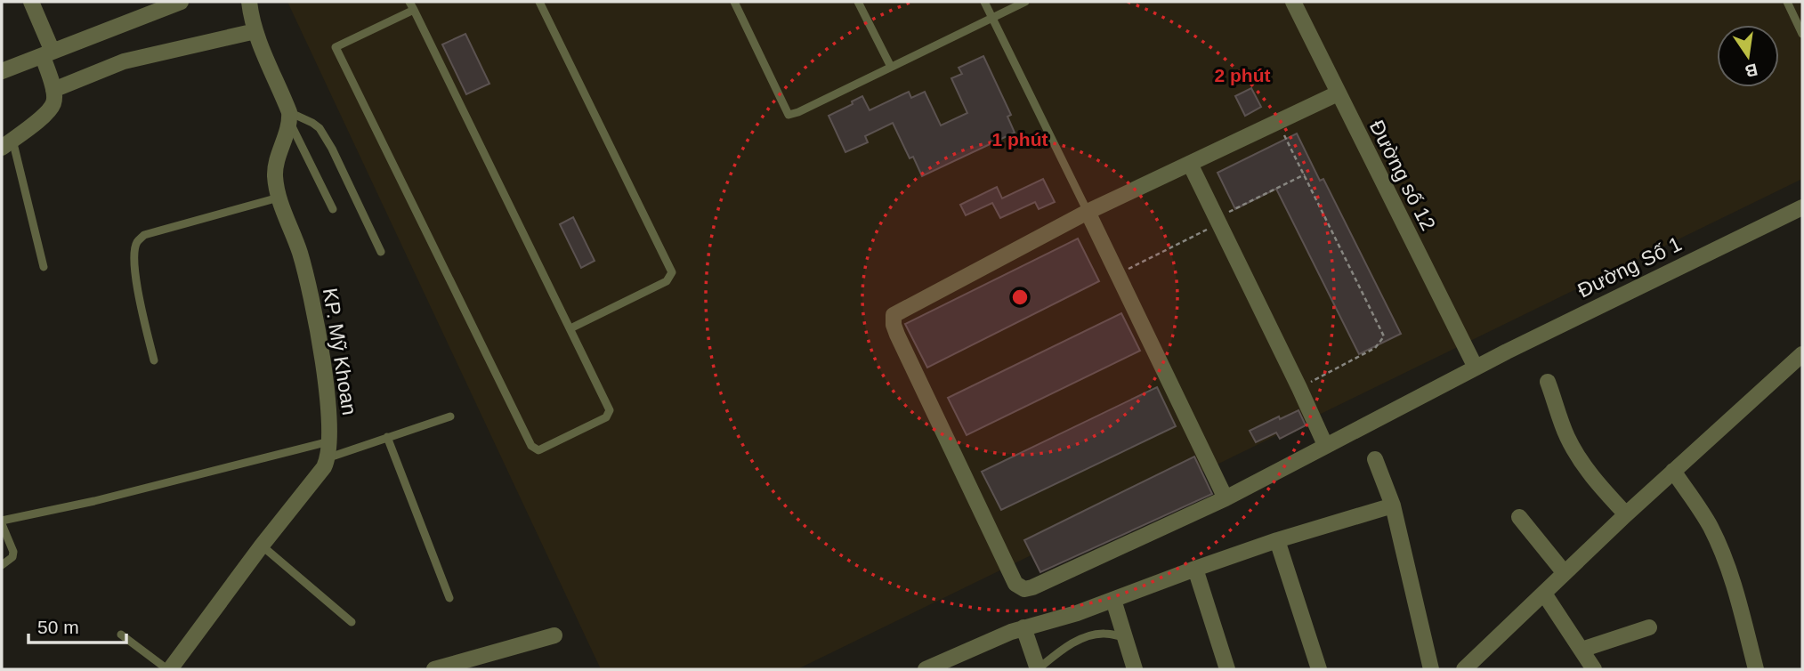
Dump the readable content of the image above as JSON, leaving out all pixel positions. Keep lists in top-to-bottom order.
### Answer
{
  "streets": {
    "street": ["Đường số 12", "Đường Số 1", "KP. Mỹ Khoan"]
  },
  "crossings": [
    ["Đường số 12", "Đường Số 1"]
  ],
  "scale_bar": "50 m",
  "north": "bottom",
  "rings": ["2 phút", "1 phút"]
}
